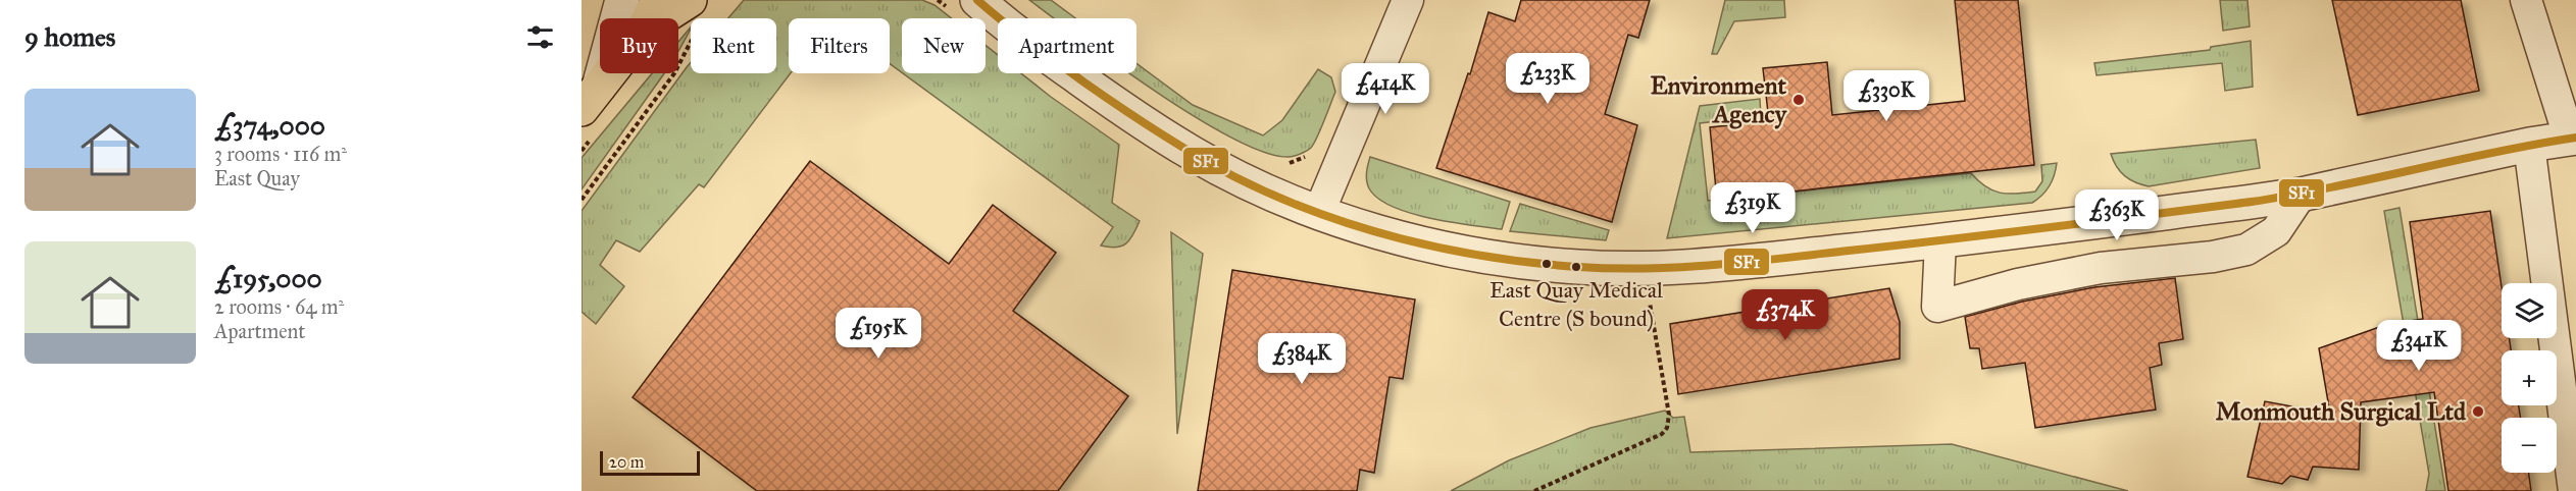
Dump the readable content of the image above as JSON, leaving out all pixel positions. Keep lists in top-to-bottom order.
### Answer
{
  "places": ["Environment Agency", "East Quay Medical Centre (S bound)", "Monmouth Surgical Ltd"],
  "lines": ["transit line SF1"],
  "scale_bar": "20 m",
  "page": {
    "heading": "9 homes",
    "chip": [
      "Buy",
      "Rent",
      "Filters",
      "New",
      "Apartment"
    ],
    "price": [
      "£233K",
      "£414K",
      "£330K",
      "£319K",
      "£363K",
      "£374K",
      "£195K",
      "£341K",
      "£384K"
    ],
    "list": [
      {
        "name": "£374,000",
        "note": "3 rooms · 116 m² · East Quay"
      },
      {
        "name": "£195,000",
        "note": "2 rooms · 64 m² · Apartment"
      }
    ],
    "map_buttons": ["+", "−"],
    "scale": "20 m"
  }
}
